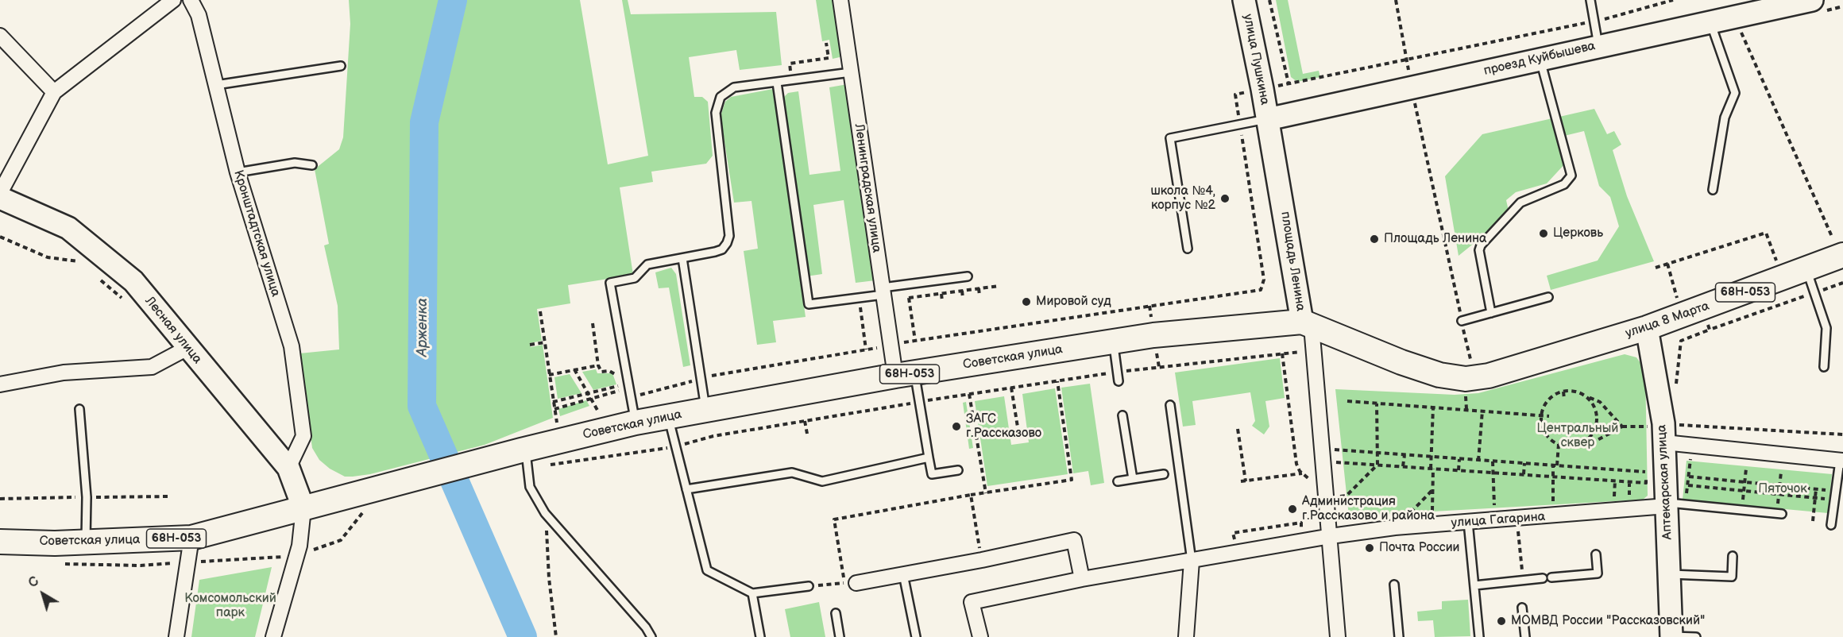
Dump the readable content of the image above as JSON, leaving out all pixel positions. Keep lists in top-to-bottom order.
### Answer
{
  "streets": {
    "main road": [
      "площадь Ленина",
      "68Н-053",
      "улица 8 Марта",
      "Советская улица"
    ],
    "street": [
      "проезд Куйбышева",
      "улица Пушкина",
      "Ленинградская улица",
      "Кронштадтская улица",
      "Лесная улица",
      "Аптекарская улица",
      "улица Гагарина"
    ]
  },
  "crossings": [
    ["проезд Куйбышева", "улица Пушкина"],
    ["проезд Куйбышева", "площадь Ленина"],
    ["улица Пушкина", "площадь Ленина"],
    ["Ленинградская улица", "Советская улица"],
    ["Кронштадтская улица", "Лесная улица"],
    ["площадь Ленина", "улица 8 Марта"],
    ["площадь Ленина", "Советская улица"],
    ["улица 8 Марта", "Аптекарская улица"],
    ["Лесная улица", "Советская улица"],
    ["Аптекарская улица", "улица Гагарина"]
  ],
  "water": ["Арженка"],
  "parks": ["Центральный сквер", "Пяточок", "Комсомольский парк"],
  "places": [
    "школа №4, корпус №2",
    "Церковь",
    "Площадь Ленина",
    "Мировой суд",
    "ЗАГС г.Рассказово",
    "Администрация г.Рассказово и района",
    "Почта России",
    "МОМВД России \"Рассказовский\""
  ],
  "north": "top left"
}
